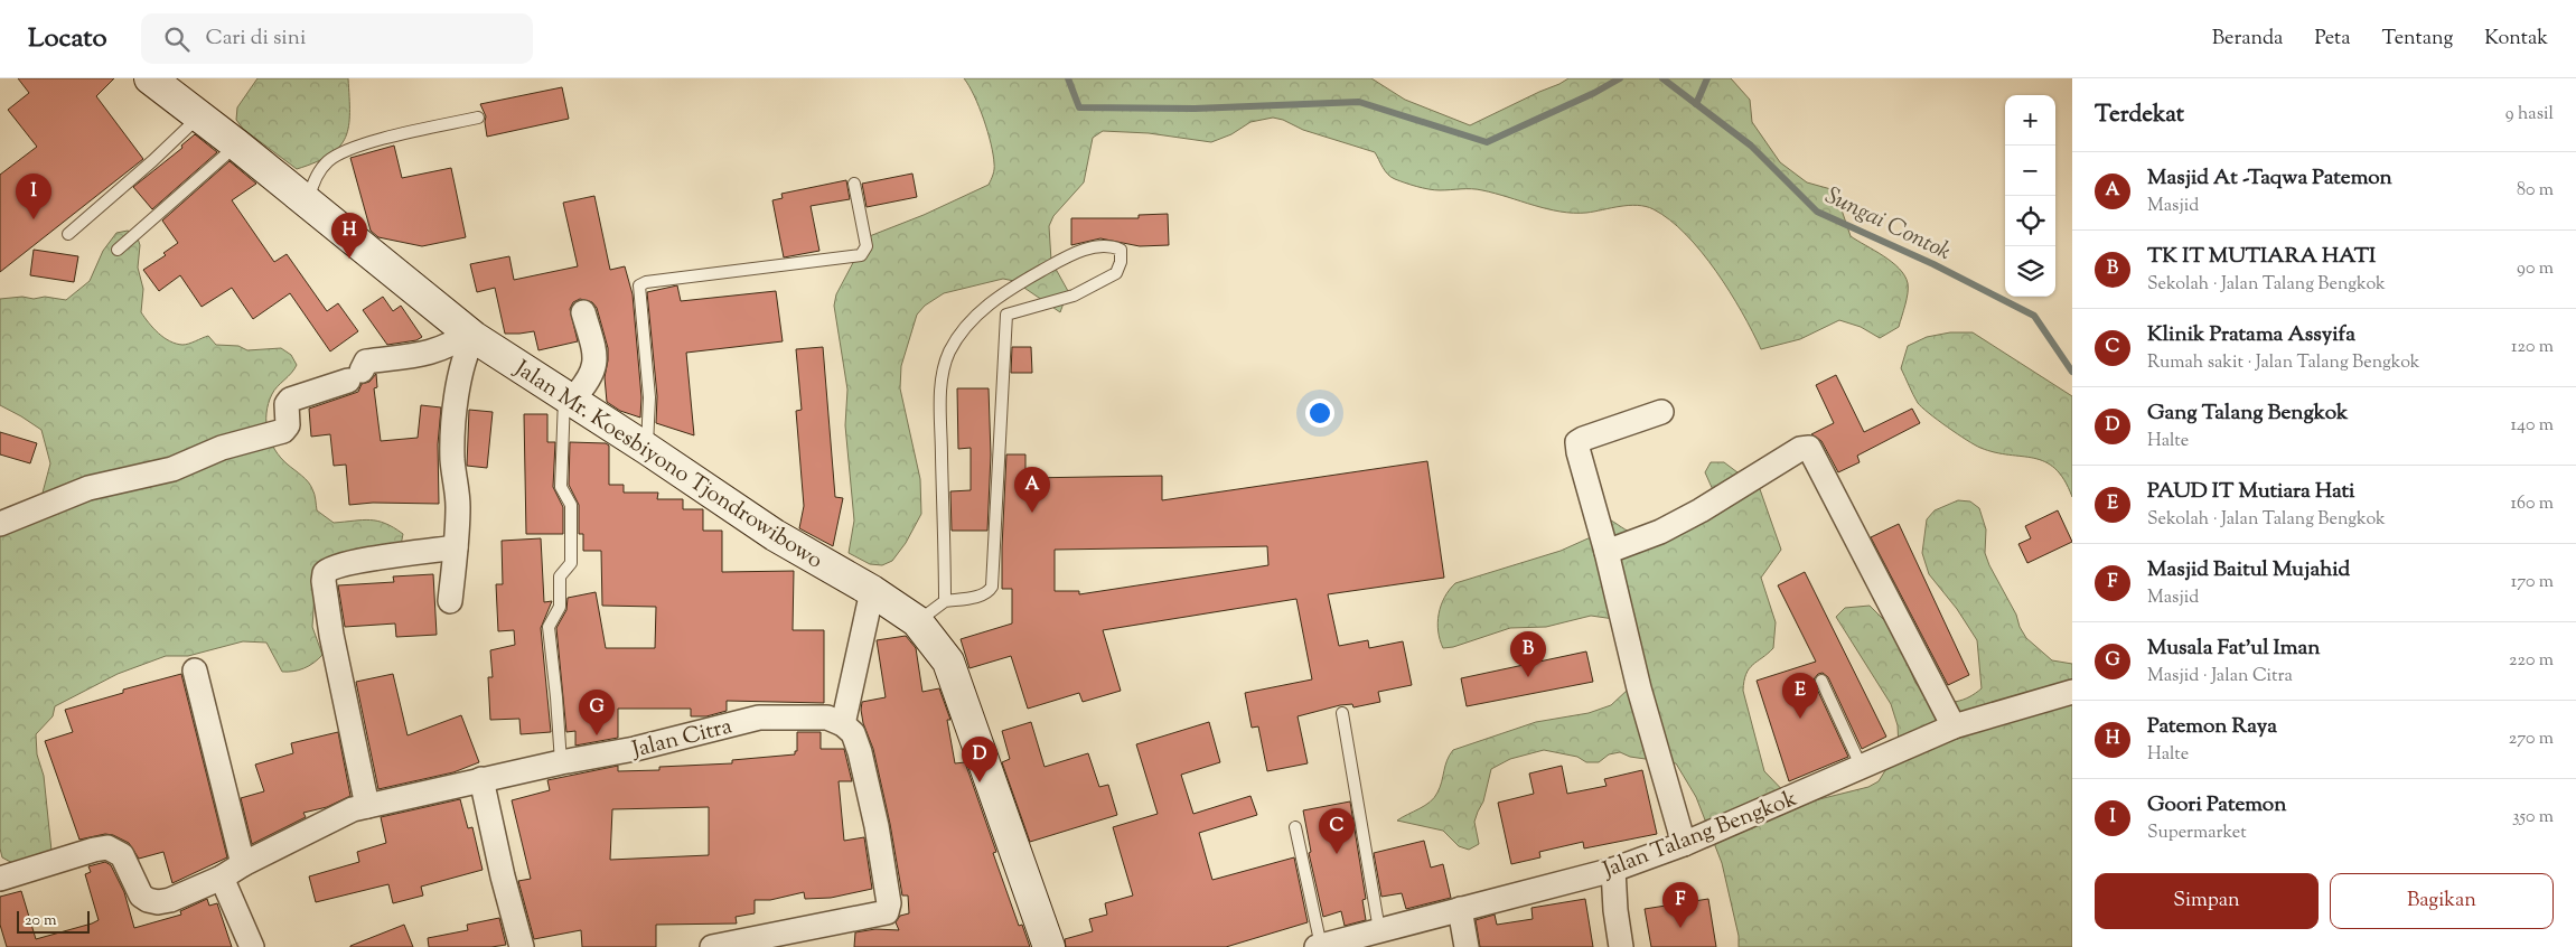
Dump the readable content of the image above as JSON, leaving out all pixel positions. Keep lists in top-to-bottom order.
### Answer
{
  "streets": {
    "main road": ["Jalan Mr. Koesbiyono Tjondrowibowo"],
    "street": ["Jalan Citra", "Jalan Talang Bengkok"]
  },
  "water": ["Sungai Contok"],
  "scale_bar": "20 m",
  "page": {
    "header": "Locato",
    "search": "Cari di sini",
    "nav": [
      "Beranda",
      "Peta",
      "Tentang",
      "Kontak"
    ],
    "heading": ["Terdekat", "9 hasil"],
    "map_buttons": ["+", "−"],
    "list": [
      {
        "mark": "A",
        "name": "Masjid At -Taqwa Patemon",
        "note": "Masjid",
        "value": "80 m"
      },
      {
        "mark": "B",
        "name": "TK IT MUTIARA HATI",
        "note": "Sekolah · Jalan Talang Bengkok",
        "value": "90 m"
      },
      {
        "mark": "C",
        "name": "Klinik Pratama Assyifa",
        "note": "Rumah sakit · Jalan Talang Bengkok",
        "value": "120 m"
      },
      {
        "mark": "D",
        "name": "Gang Talang Bengkok",
        "note": "Halte",
        "value": "140 m"
      },
      {
        "mark": "E",
        "name": "PAUD IT Mutiara Hati",
        "note": "Sekolah · Jalan Talang Bengkok",
        "value": "160 m"
      },
      {
        "mark": "F",
        "name": "Masjid Baitul Mujahid",
        "note": "Masjid",
        "value": "170 m"
      },
      {
        "mark": "G",
        "name": "Musala Fat'ul Iman",
        "note": "Masjid · Jalan Citra",
        "value": "220 m"
      },
      {
        "mark": "H",
        "name": "Patemon Raya",
        "note": "Halte",
        "value": "270 m"
      },
      {
        "mark": "I",
        "name": "Goori Patemon",
        "note": "Supermarket",
        "value": "350 m"
      }
    ],
    "pins": [
      "I",
      "H",
      "A",
      "B",
      "E",
      "G",
      "D",
      "C",
      "F"
    ],
    "buttons": ["Simpan", "Bagikan"],
    "scale": "20 m"
  }
}
